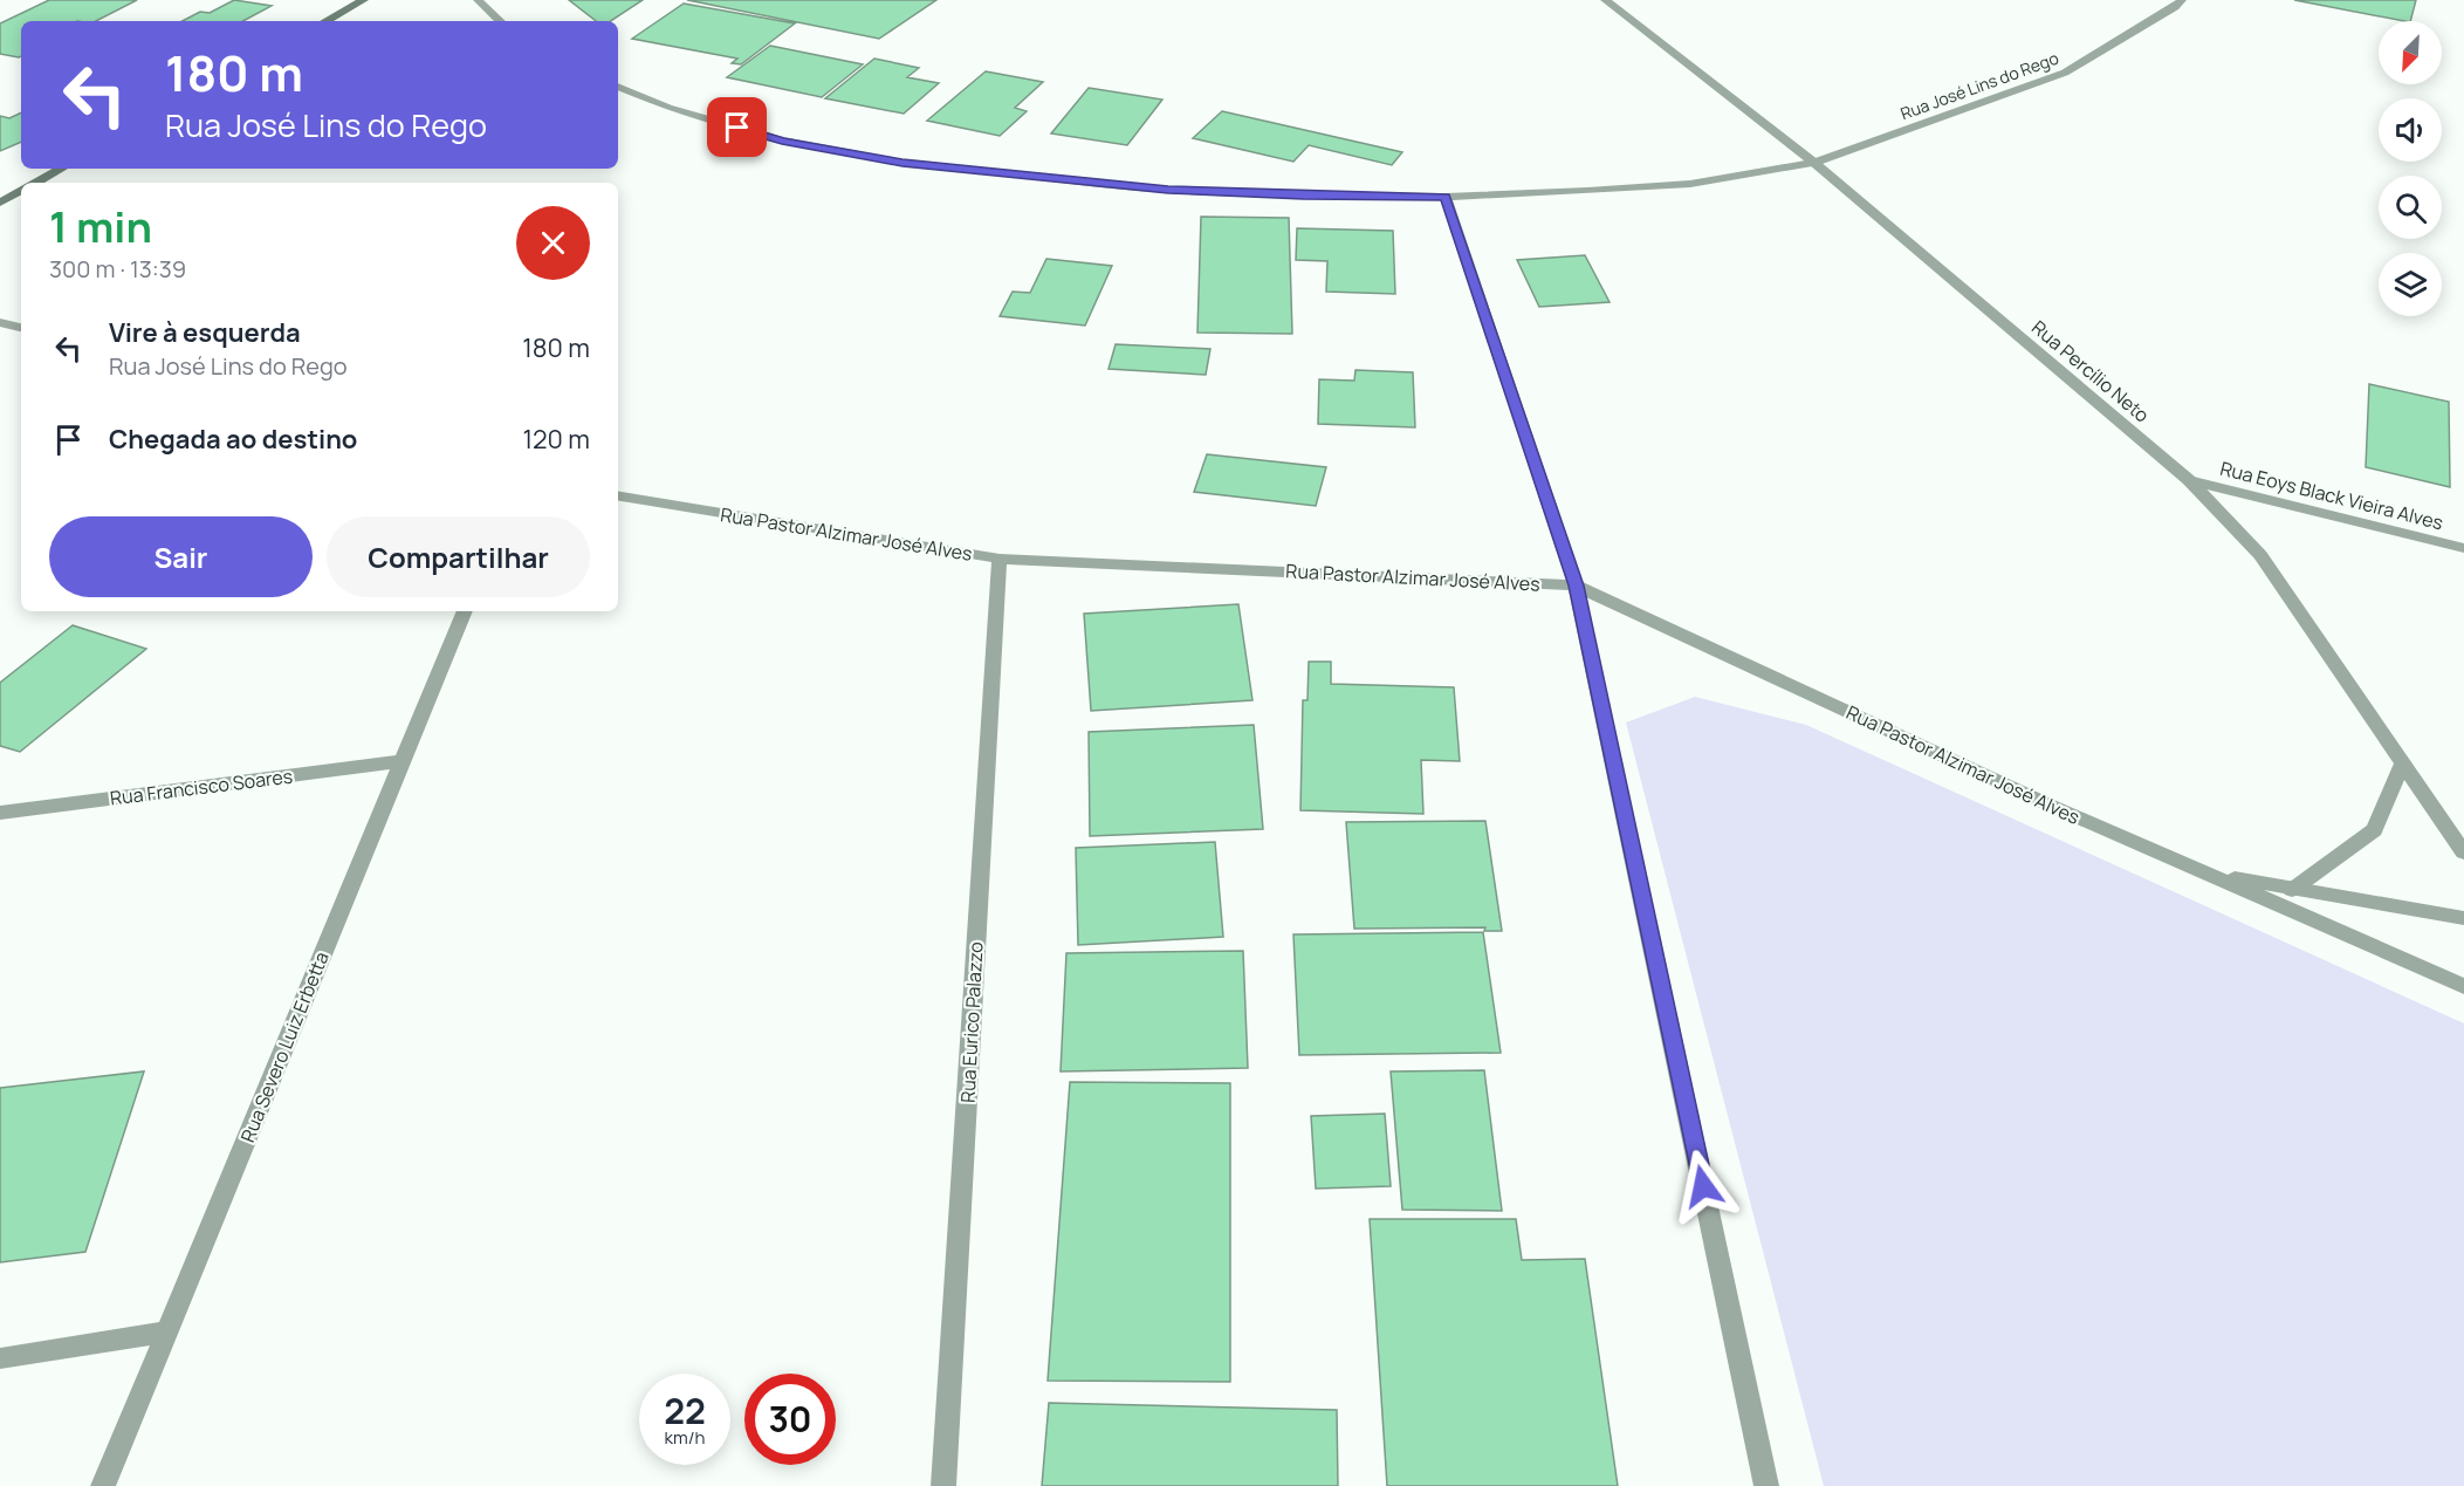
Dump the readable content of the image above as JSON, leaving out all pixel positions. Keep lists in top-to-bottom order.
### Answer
{
  "streets": {
    "street": [
      "Rua José Lins do Rego",
      "Rua Percílio Neto",
      "Rua Eoys Black Vieira Alves",
      "Rua Pastor Alzimar José Alves",
      "Rua Francisco Soares",
      "Rua Eurico Palazzo",
      "Rua Severo Luiz Erbetta"
    ]
  },
  "crossings": [
    ["Rua José Lins do Rego", "Rua Percílio Neto"],
    ["Rua Percílio Neto", "Rua Eoys Black Vieira Alves"],
    ["Rua Pastor Alzimar José Alves", "Rua Eurico Palazzo"],
    ["Rua Francisco Soares", "Rua Severo Luiz Erbetta"]
  ],
  "north": "bottom left",
  "page": {
    "turn": ["180 m", "Rua José Lins do Rego"],
    "heading": ["1 min", "300 m · 13:39"],
    "list": [
      {
        "name": "Vire à esquerda",
        "note": "Rua José Lins do Rego",
        "value": "180 m"
      },
      {
        "name": "Chegada ao destino",
        "value": "120 m"
      }
    ],
    "buttons": ["Sair", "Compartilhar"],
    "speed": "22 km/h",
    "limit": "30"
  }
}
